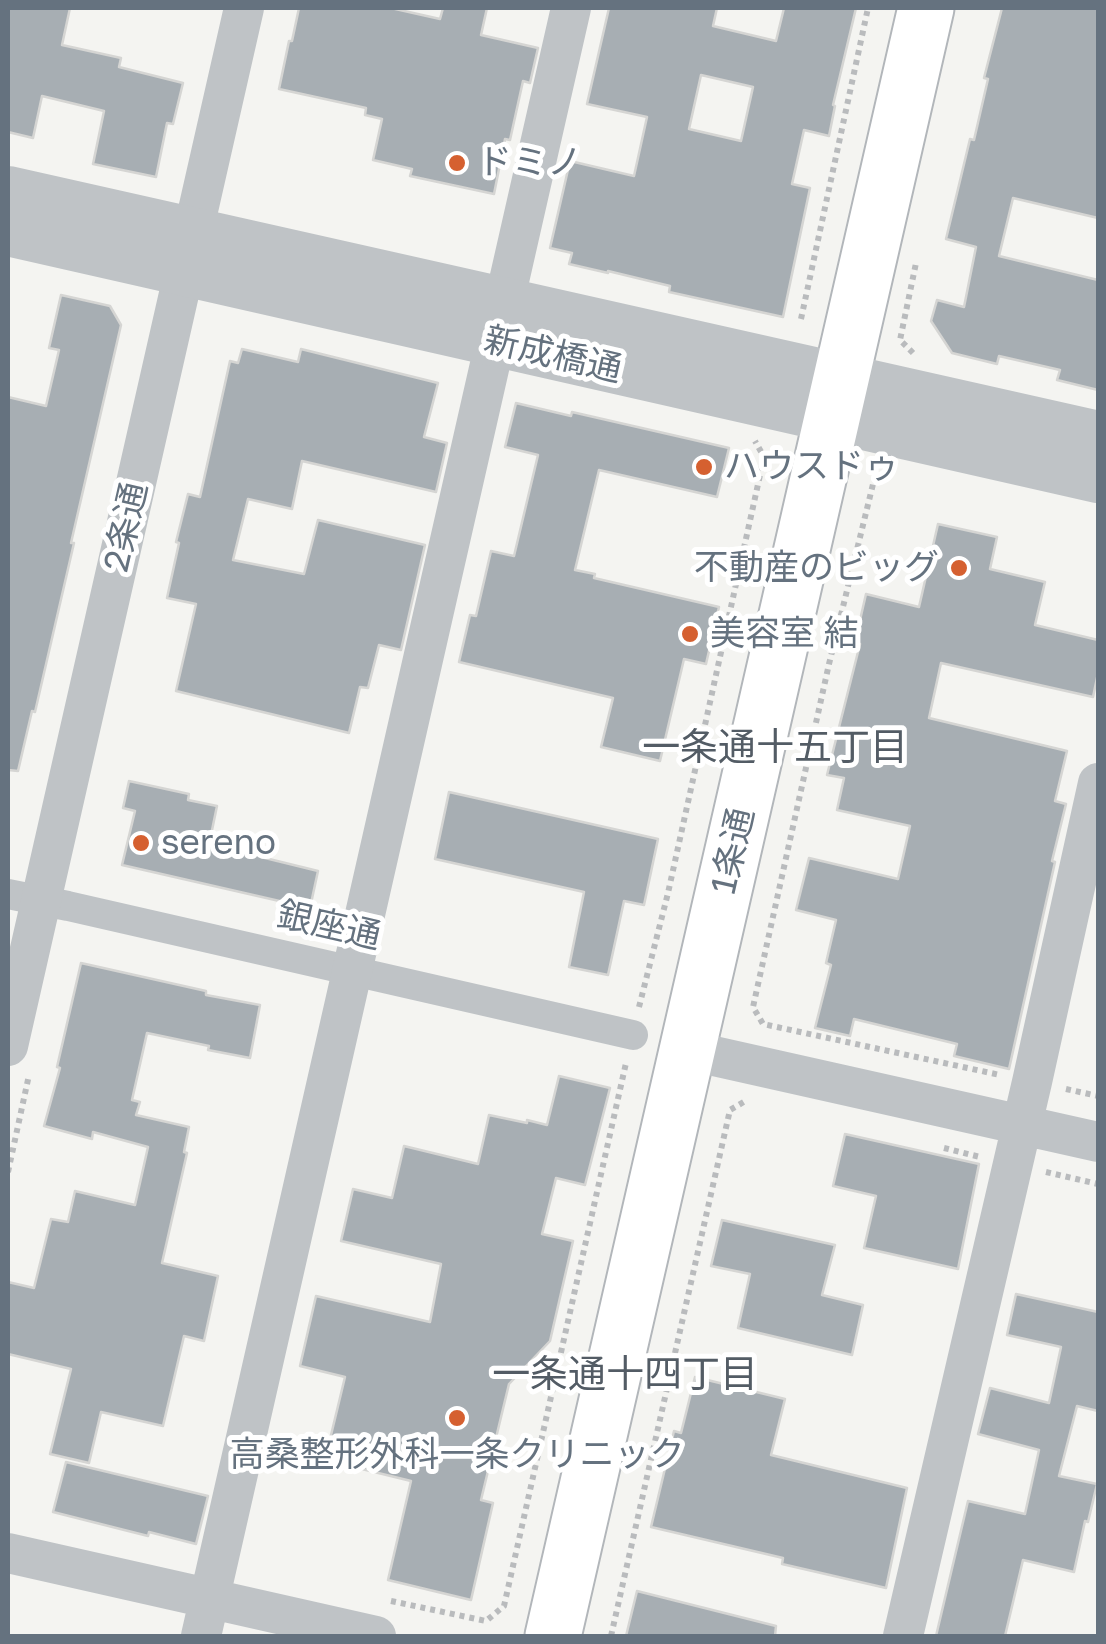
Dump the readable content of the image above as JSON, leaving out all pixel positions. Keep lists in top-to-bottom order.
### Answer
{
  "streets": {
    "main road": ["1条通"],
    "street": ["新成橋通", "2条通", "銀座通"]
  },
  "crossings": [
    ["新成橋通", "2条通"],
    ["新成橋通", "1条通"],
    ["2条通", "銀座通"]
  ],
  "districts": ["一条通十五丁目", "一条通十四丁目"],
  "places": [
    "ドミノ",
    "ハウスドゥ",
    "不動産のビッグ",
    "美容室 結",
    "sereno",
    "高桑整形外科一条クリニック"
  ]
}
